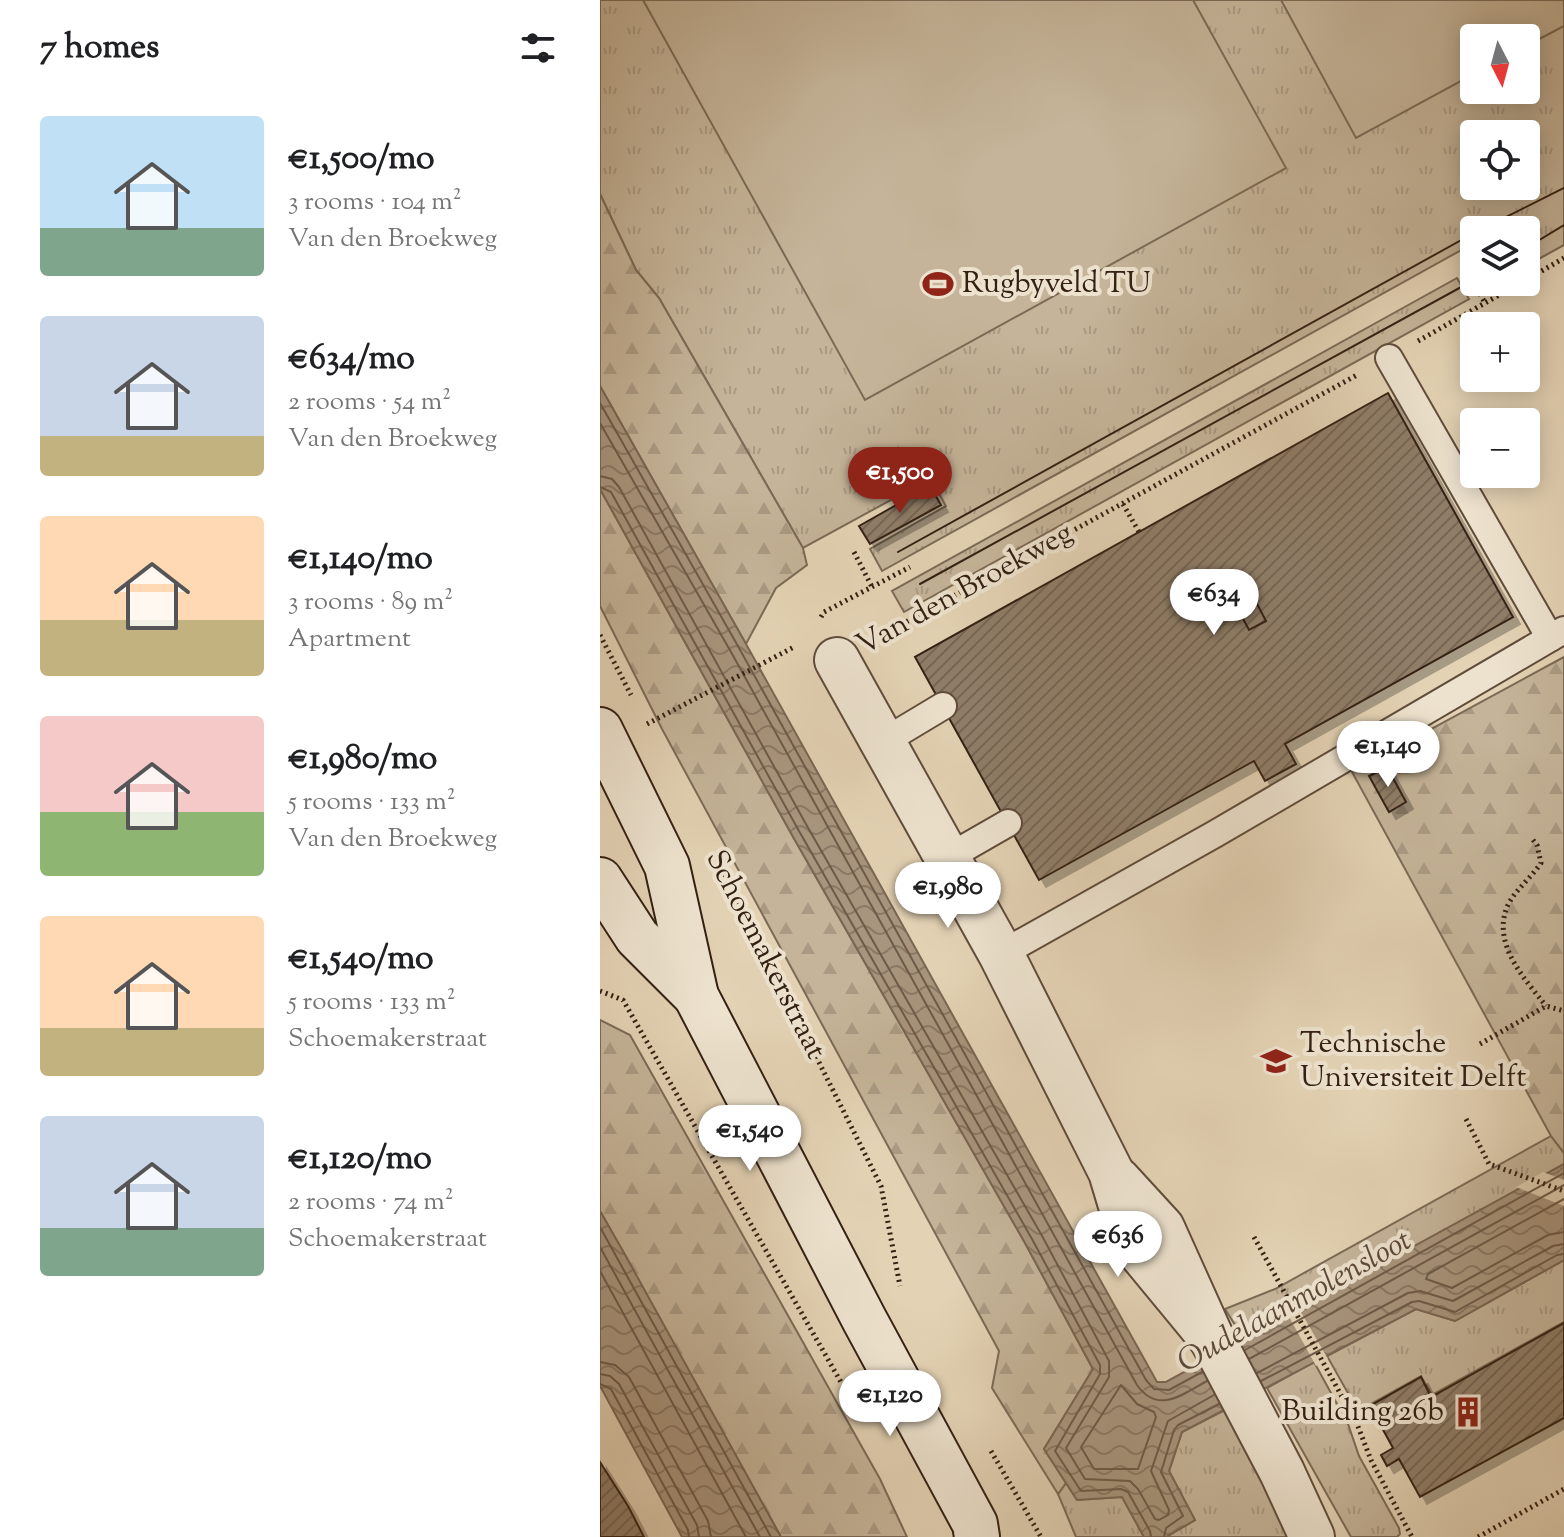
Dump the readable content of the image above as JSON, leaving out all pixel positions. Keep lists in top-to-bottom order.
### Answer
{
  "streets": {
    "street": ["Van den Broekweg", "Schoemakerstraat"]
  },
  "water": ["Oudelaanmolensloot"],
  "places": {
    "sports": ["Rugbyveld TU"],
    "school or university": ["Technische Universiteit Delft"],
    "building": ["Building 26b"]
  },
  "north": "bottom",
  "page": {
    "heading": "7 homes",
    "map_buttons": ["+", "−"],
    "list": [
      {
        "name": "€1,500/mo",
        "note": "3 rooms · 104 m² · Van den Broekweg"
      },
      {
        "name": "€634/mo",
        "note": "2 rooms · 54 m² · Van den Broekweg"
      },
      {
        "name": "€1,140/mo",
        "note": "3 rooms · 89 m² · Apartment"
      },
      {
        "name": "€1,980/mo",
        "note": "5 rooms · 133 m² · Van den Broekweg"
      },
      {
        "name": "€1,540/mo",
        "note": "5 rooms · 133 m² · Schoemakerstraat"
      },
      {
        "name": "€1,120/mo",
        "note": "2 rooms · 74 m² · Schoemakerstraat"
      }
    ],
    "price": [
      "€1,500",
      "€634",
      "€1,140",
      "€1,980",
      "€1,540",
      "€636",
      "€1,120"
    ]
  }
}
